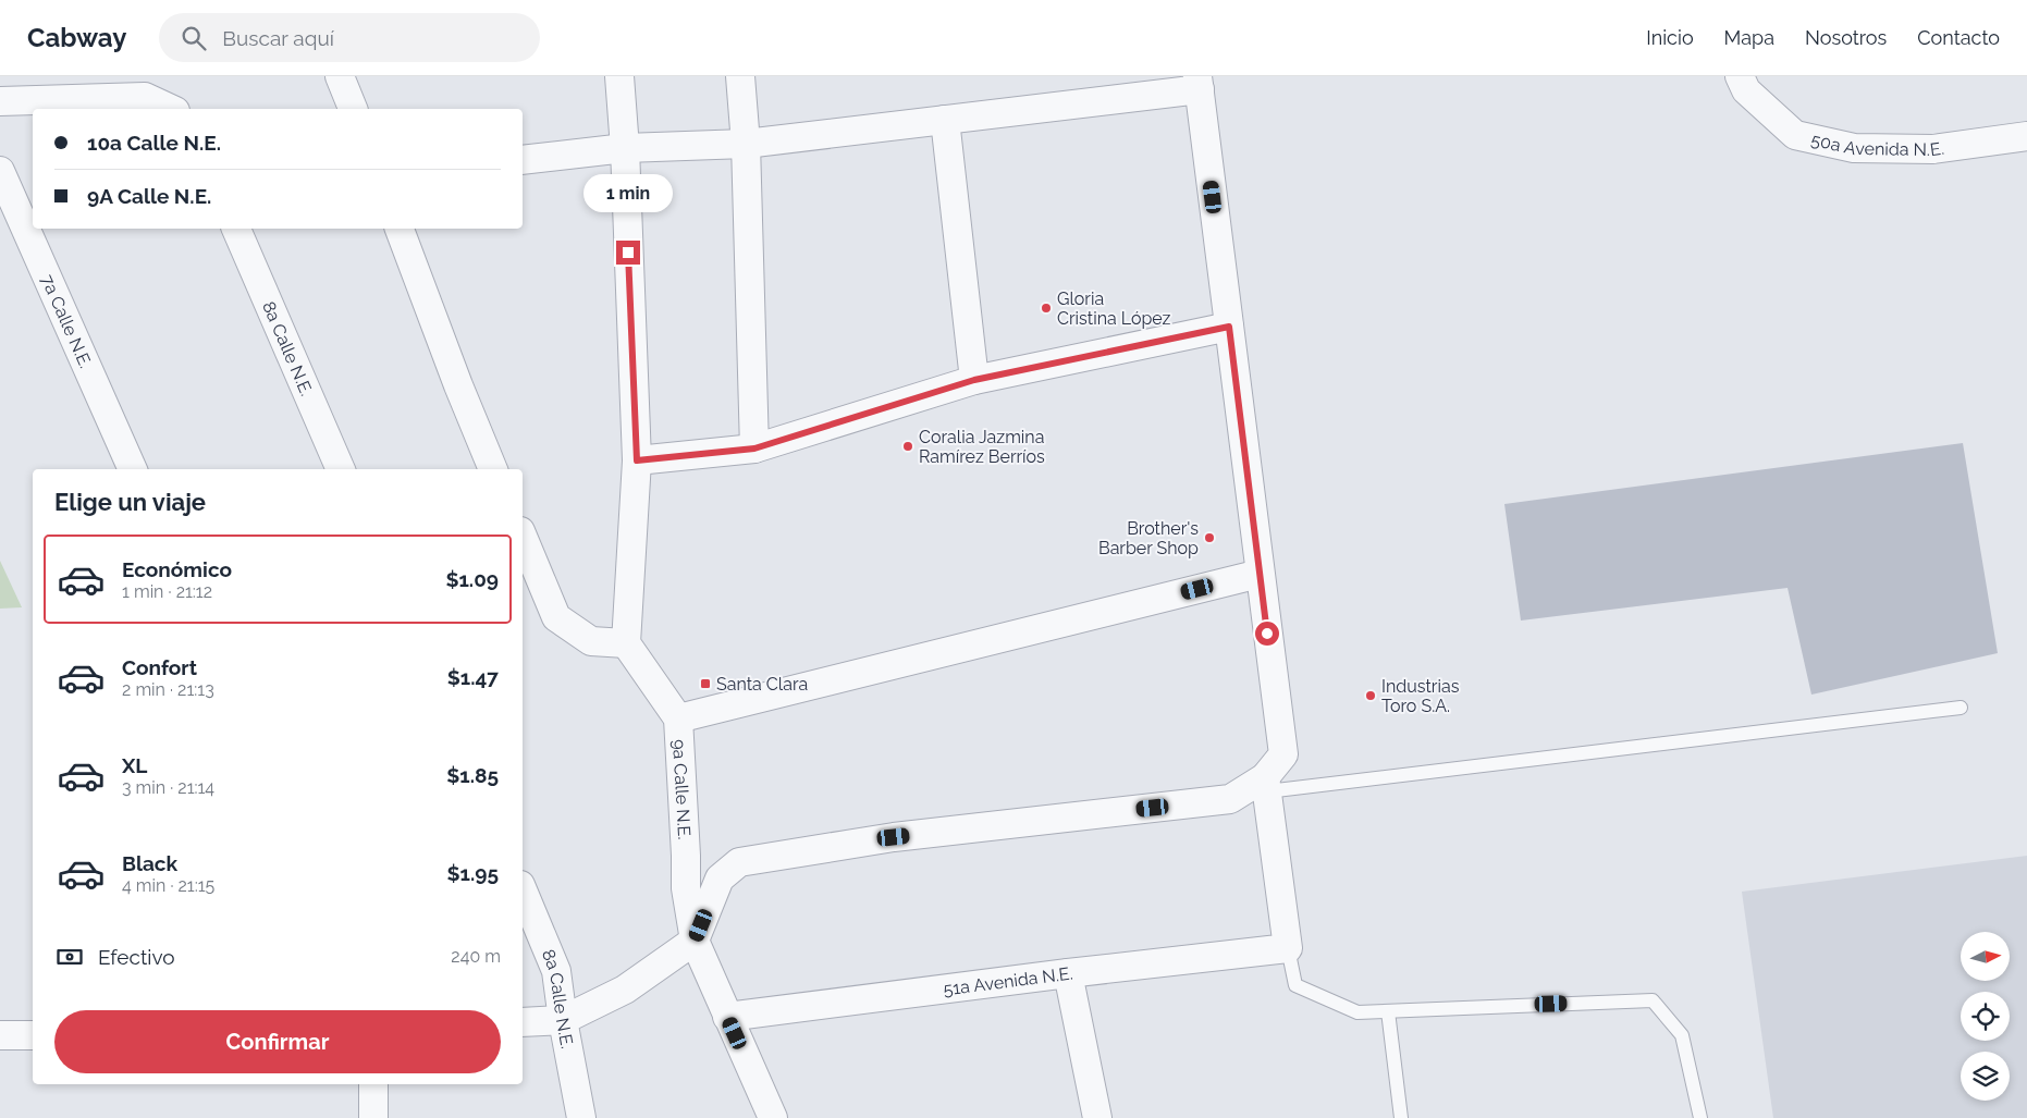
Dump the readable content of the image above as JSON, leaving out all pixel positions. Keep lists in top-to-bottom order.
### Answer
{
  "streets": {
    "street": [
      "50a Avenida N.E.",
      "7a Calle N.E.",
      "8a Calle N.E.",
      "9a Calle N.E.",
      "51a Avenida N.E."
    ]
  },
  "crossings": [
    ["9a Calle N.E.", "51a Avenida N.E."]
  ],
  "places": {
    "other": [
      "Gloria Cristina López",
      "Coralia Jazmina Ramírez Berríos",
      "Brother's Barber Shop",
      "Industrias Toro S.A."
    ],
    "transit": ["Santa Clara"]
  },
  "north": "right",
  "page": {
    "header": "Cabway",
    "search": "Buscar aquí",
    "nav": [
      "Inicio",
      "Mapa",
      "Nosotros",
      "Contacto"
    ],
    "banner": ["10a Calle N.E.", "9A Calle N.E."],
    "bubble": "1 min",
    "heading": "Elige un viaje",
    "list": [
      {
        "name": "Económico",
        "note": "1 min · 21:12",
        "value": "$1.09"
      },
      {
        "name": "Confort",
        "note": "2 min · 21:13",
        "value": "$1.47"
      },
      {
        "name": "XL",
        "note": "3 min · 21:14",
        "value": "$1.85"
      },
      {
        "name": "Black",
        "note": "4 min · 21:15",
        "value": "$1.95"
      }
    ],
    "pay": ["Efectivo", "240 m"],
    "buttons": "Confirmar"
  }
}
